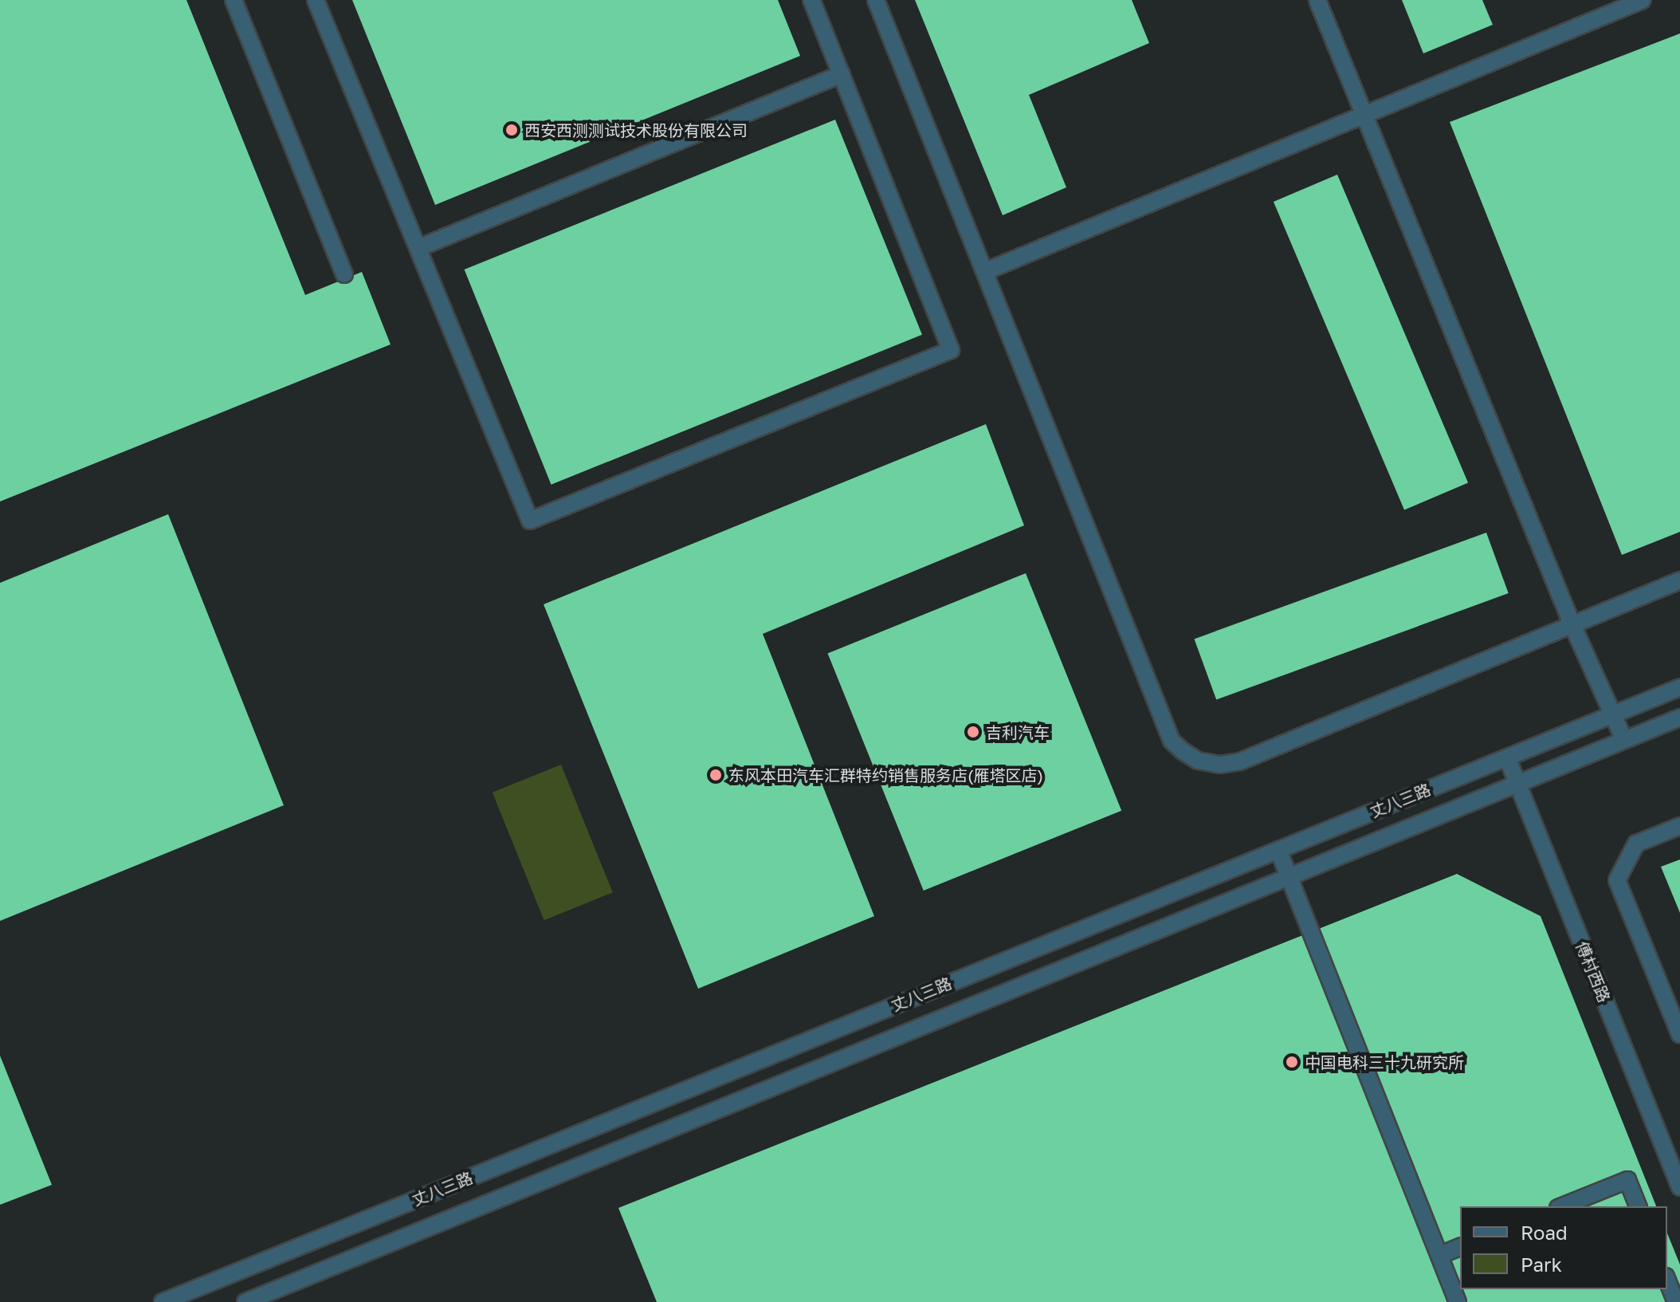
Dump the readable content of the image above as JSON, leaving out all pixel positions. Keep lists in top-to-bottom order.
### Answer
{
  "streets": {
    "street": ["丈八三路", "傅村西路"]
  },
  "crossings": [
    ["丈八三路", "傅村西路"]
  ],
  "places": [
    "西安西测测试技术股份有限公司",
    "吉利汽车",
    "东风本田汽车汇群特约销售服务店(雁塔区店)",
    "中国电科三十九研究所"
  ],
  "legend": ["Road", "Park"]
}
